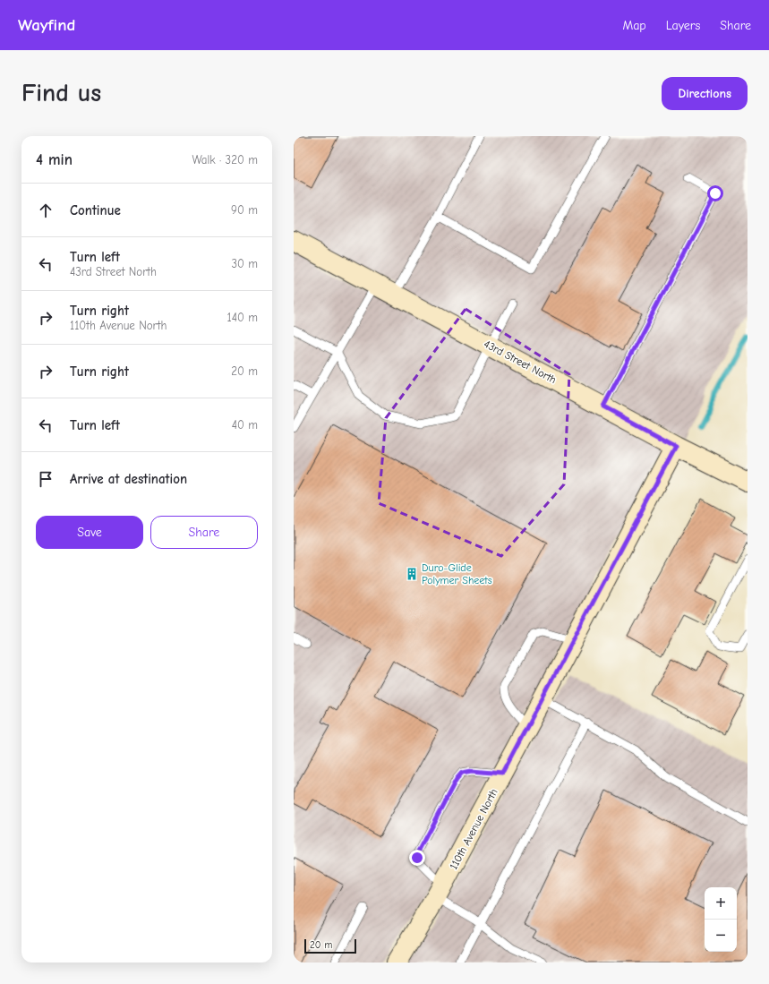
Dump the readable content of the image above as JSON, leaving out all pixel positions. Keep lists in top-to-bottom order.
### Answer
{
  "streets": {
    "street": ["43rd Street North", "110th Avenue North"]
  },
  "crossings": [
    ["43rd Street North", "110th Avenue North"]
  ],
  "places": {
    "building": ["Duro-Glide Polymer Sheets"]
  },
  "scale_bar": "20 m",
  "page": {
    "header": "Wayfind",
    "nav": ["Map", "Layers", "Share"],
    "buttons": [
      "Directions",
      ["Save", "Share"]
    ],
    "title": "Find us",
    "heading": ["4 min", "Walk · 320 m"],
    "list": [
      ["Continue", "90 m"],
      ["Turn left", "43rd Street North", "30 m"],
      ["Turn right", "110th Avenue North", "140 m"],
      ["Turn right", "20 m"],
      ["Turn left", "40 m"],
      "Arrive at destination"
    ],
    "map_buttons": ["+", "−"],
    "scale": "20 m"
  }
}
